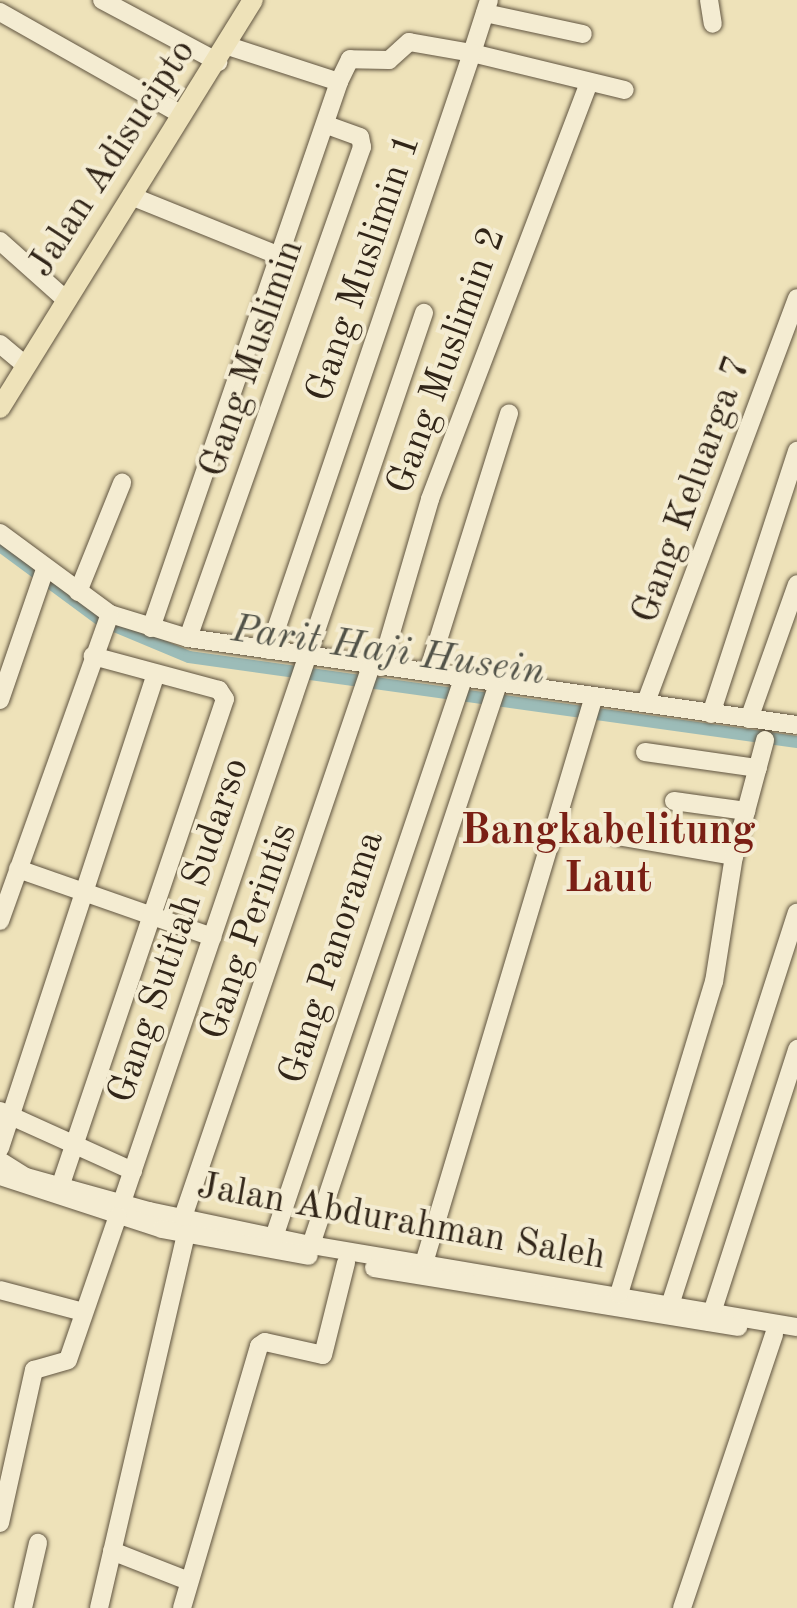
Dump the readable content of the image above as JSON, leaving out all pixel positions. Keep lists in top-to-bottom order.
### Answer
{
  "streets": {
    "main road": ["Jalan Adisucipto"],
    "street": [
      "Gang Muslimin 1",
      "Gang Muslimin",
      "Gang Muslimin 2",
      "Gang Keluarga 7",
      "Gang Sutitah Sudarso",
      "Gang Perintis",
      "Gang Panorama",
      "Jalan Abdurahman Saleh"
    ]
  },
  "crossings": [
    ["Gang Muslimin 2", "Gang Perintis"],
    ["Gang Sutitah Sudarso", "Jalan Abdurahman Saleh"],
    ["Gang Perintis", "Jalan Abdurahman Saleh"],
    ["Gang Panorama", "Jalan Abdurahman Saleh"]
  ],
  "districts": ["Bangkabelitung Laut"],
  "water": ["Parit Haji Husein"]
}
